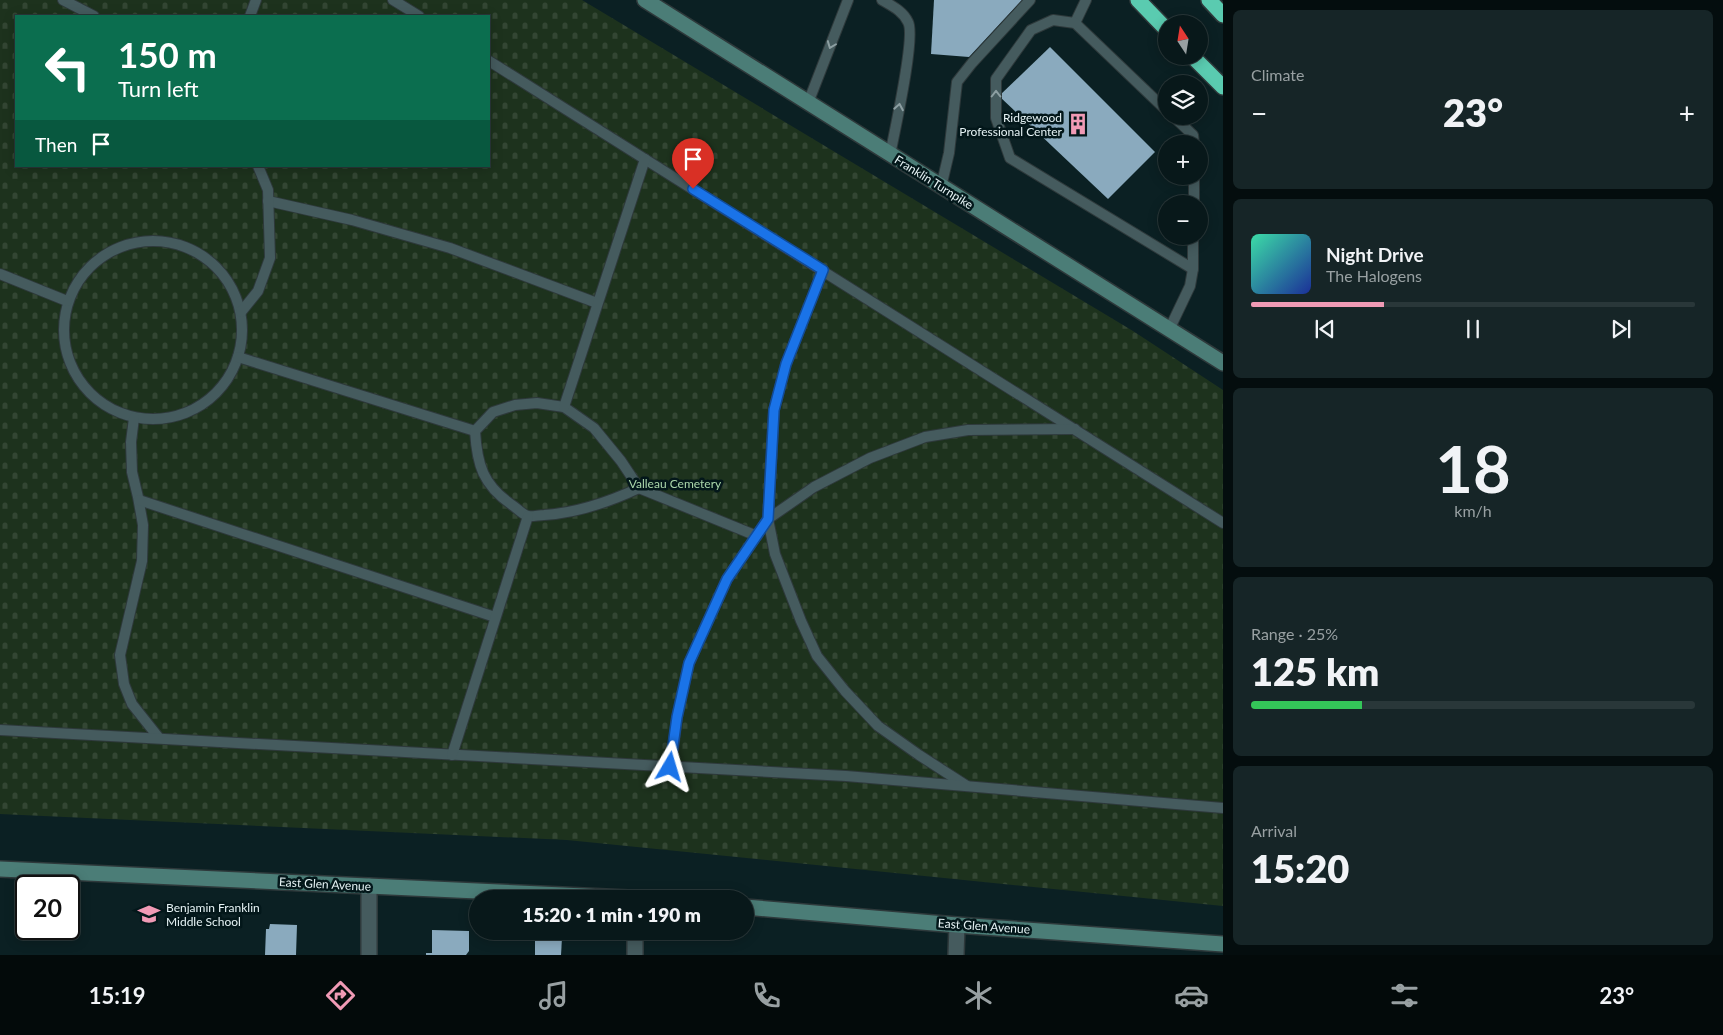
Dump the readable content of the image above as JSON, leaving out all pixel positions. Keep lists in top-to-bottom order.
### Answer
{
  "streets": {
    "street": ["Franklin Turnpike", "East Glen Avenue"]
  },
  "parks": ["Valleau Cemetery"],
  "places": {
    "building": ["Ridgewood Professional Center"],
    "school or university": ["Benjamin Franklin Middle School"]
  },
  "north": "top",
  "page": {
    "tile": [
      "Climate",
      ["18", "km/h"],
      ["Range · 25%", "125 km"],
      ["Arrival", "15:20"]
    ],
    "map_buttons": ["+", "−"],
    "turn": ["150 m", "Turn left"],
    "heat": ["−", "23°", "+"],
    "then": "Then",
    "song": ["Night Drive", "The Halogens"],
    "limit": "20",
    "trip": "15:20 · 1 min · 190 m",
    "tabs": ["15:19", "23°"]
  }
}
